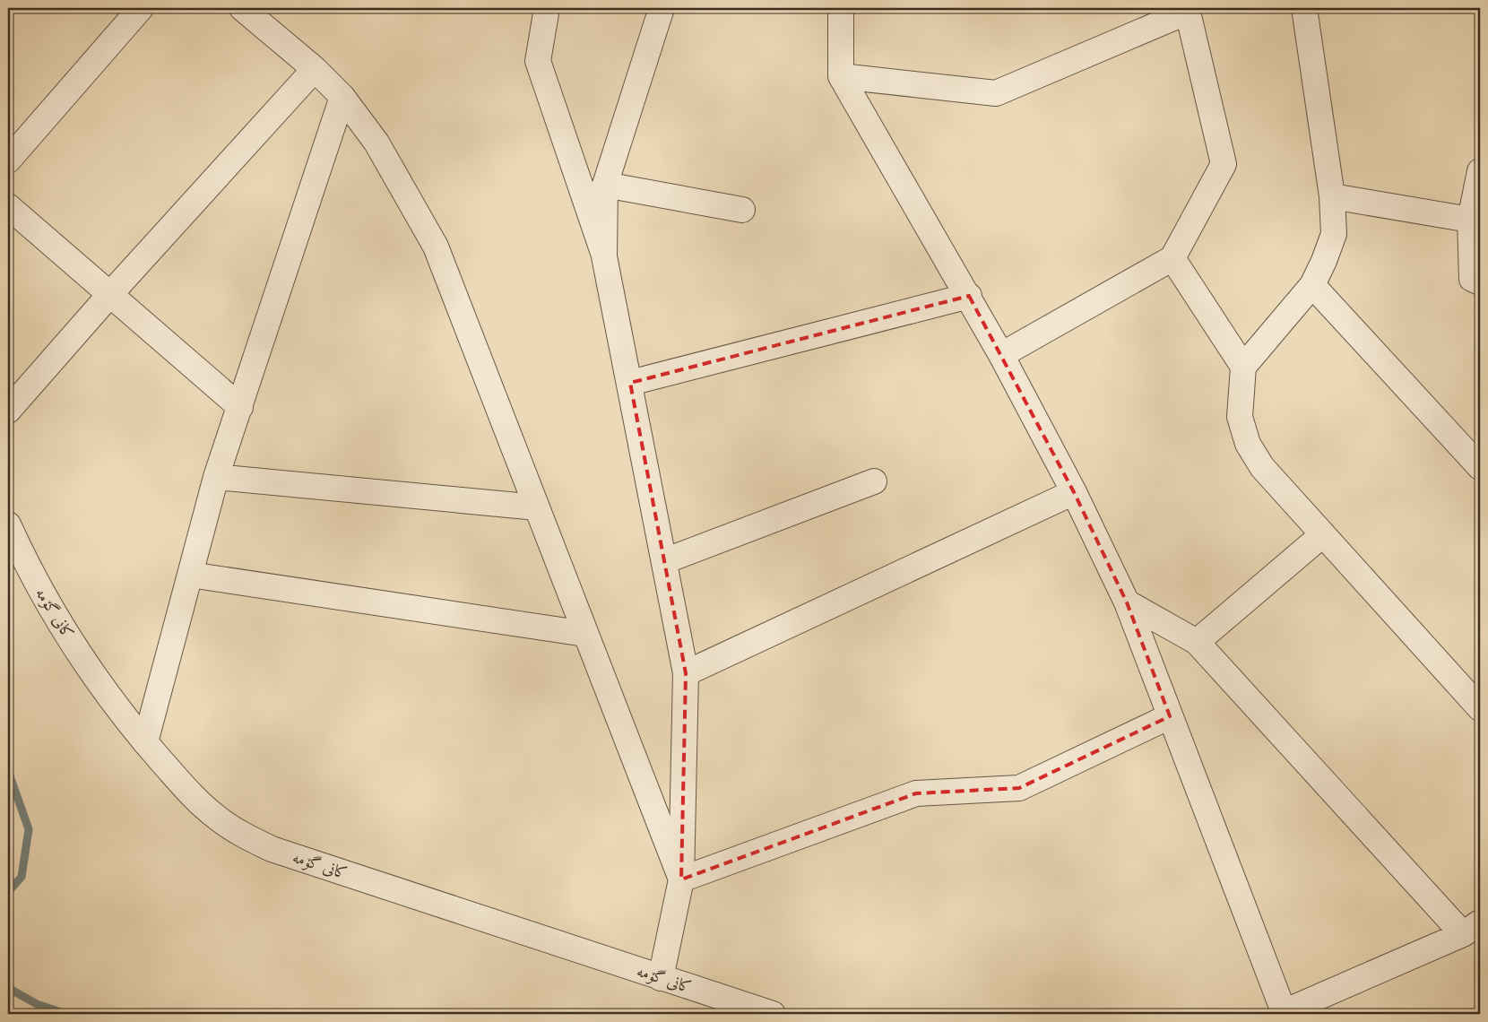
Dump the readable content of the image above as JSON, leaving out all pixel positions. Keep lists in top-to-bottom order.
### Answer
{
  "streets": {
    "street": ["کانی گۆمە"]
  }
}
